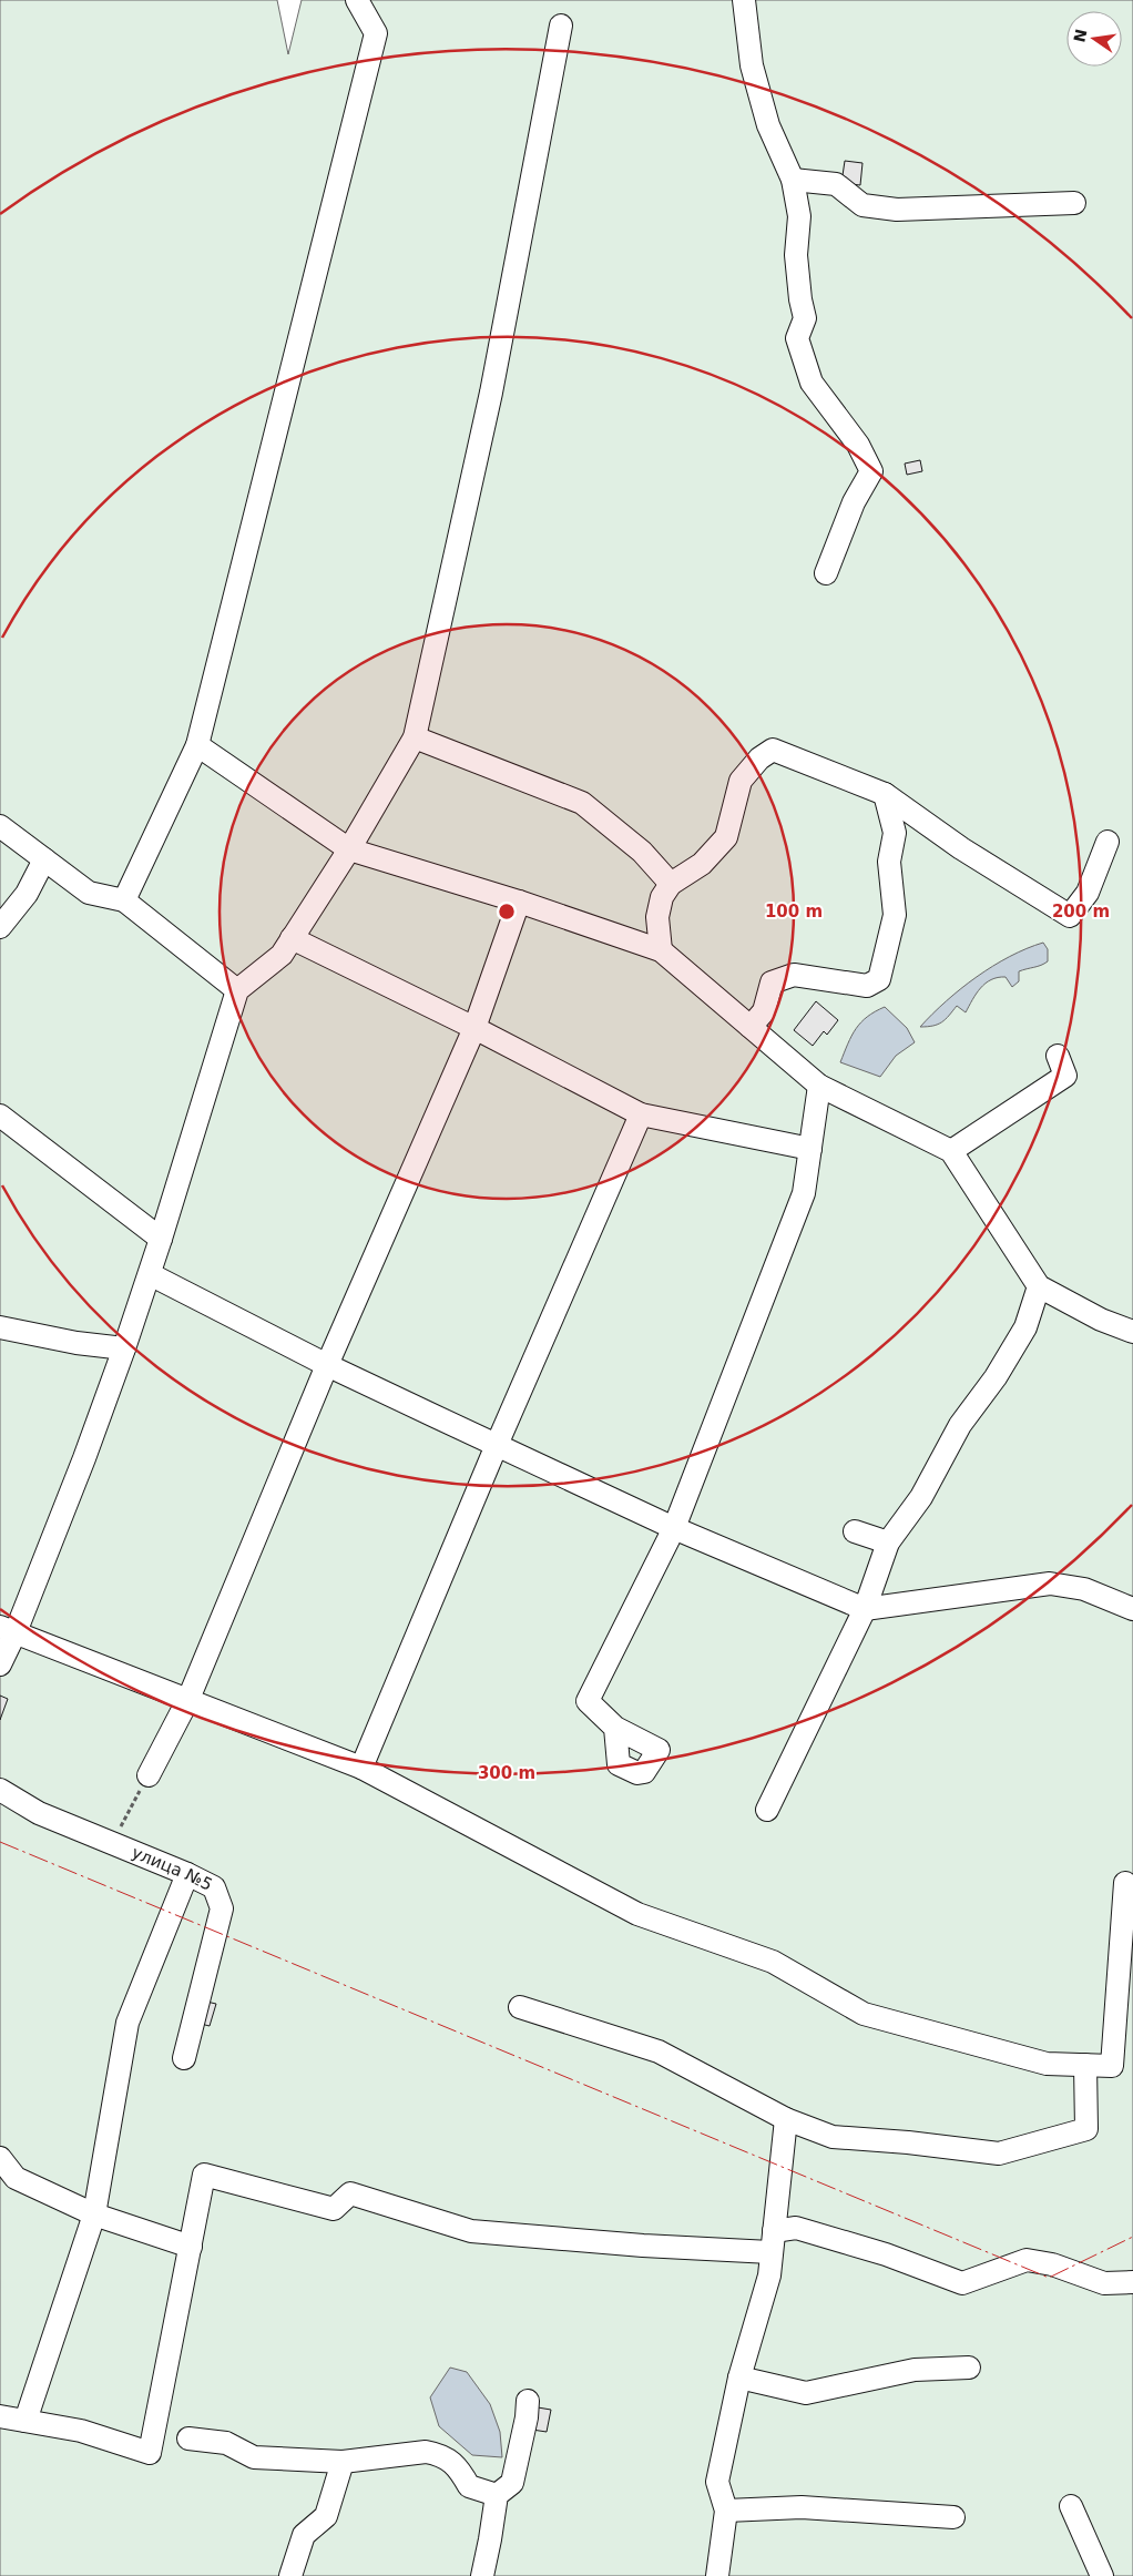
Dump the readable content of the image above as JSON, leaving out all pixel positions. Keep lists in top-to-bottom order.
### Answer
{
  "streets": {
    "street": ["улица №5"]
  },
  "north": "left",
  "rings": ["100 m", "200 m", "300 m"]
}
